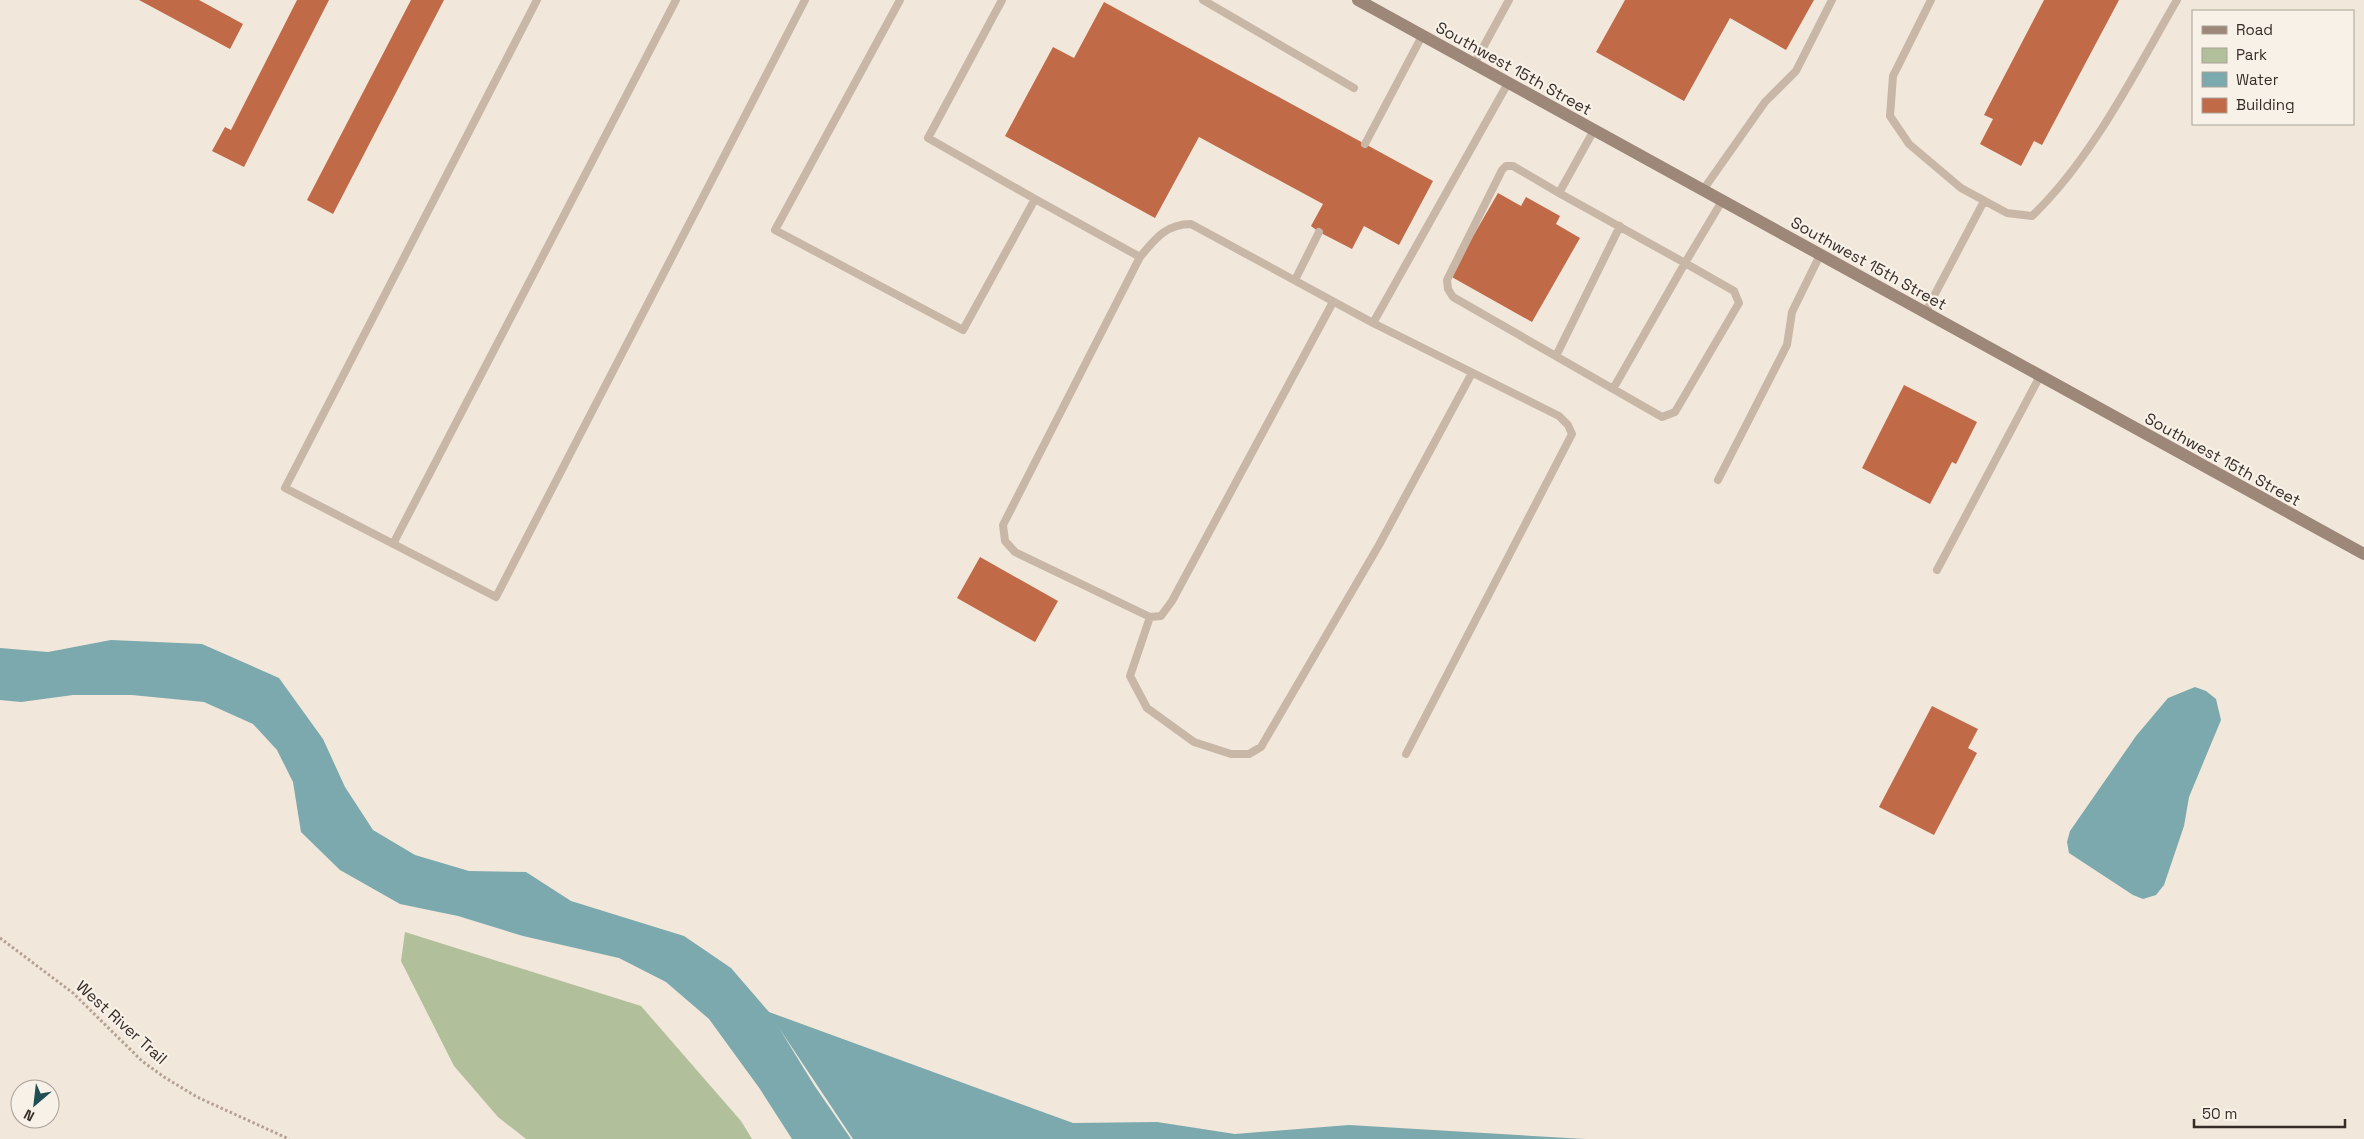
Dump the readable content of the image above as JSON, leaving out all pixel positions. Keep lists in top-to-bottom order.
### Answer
{
  "streets": {
    "main road": ["Southwest 15th Street"],
    "path": ["West River Trail"]
  },
  "legend": [
    "Road",
    "Park",
    "Water",
    "Building"
  ],
  "scale_bar": "50 m",
  "north": "bottom left"
}
